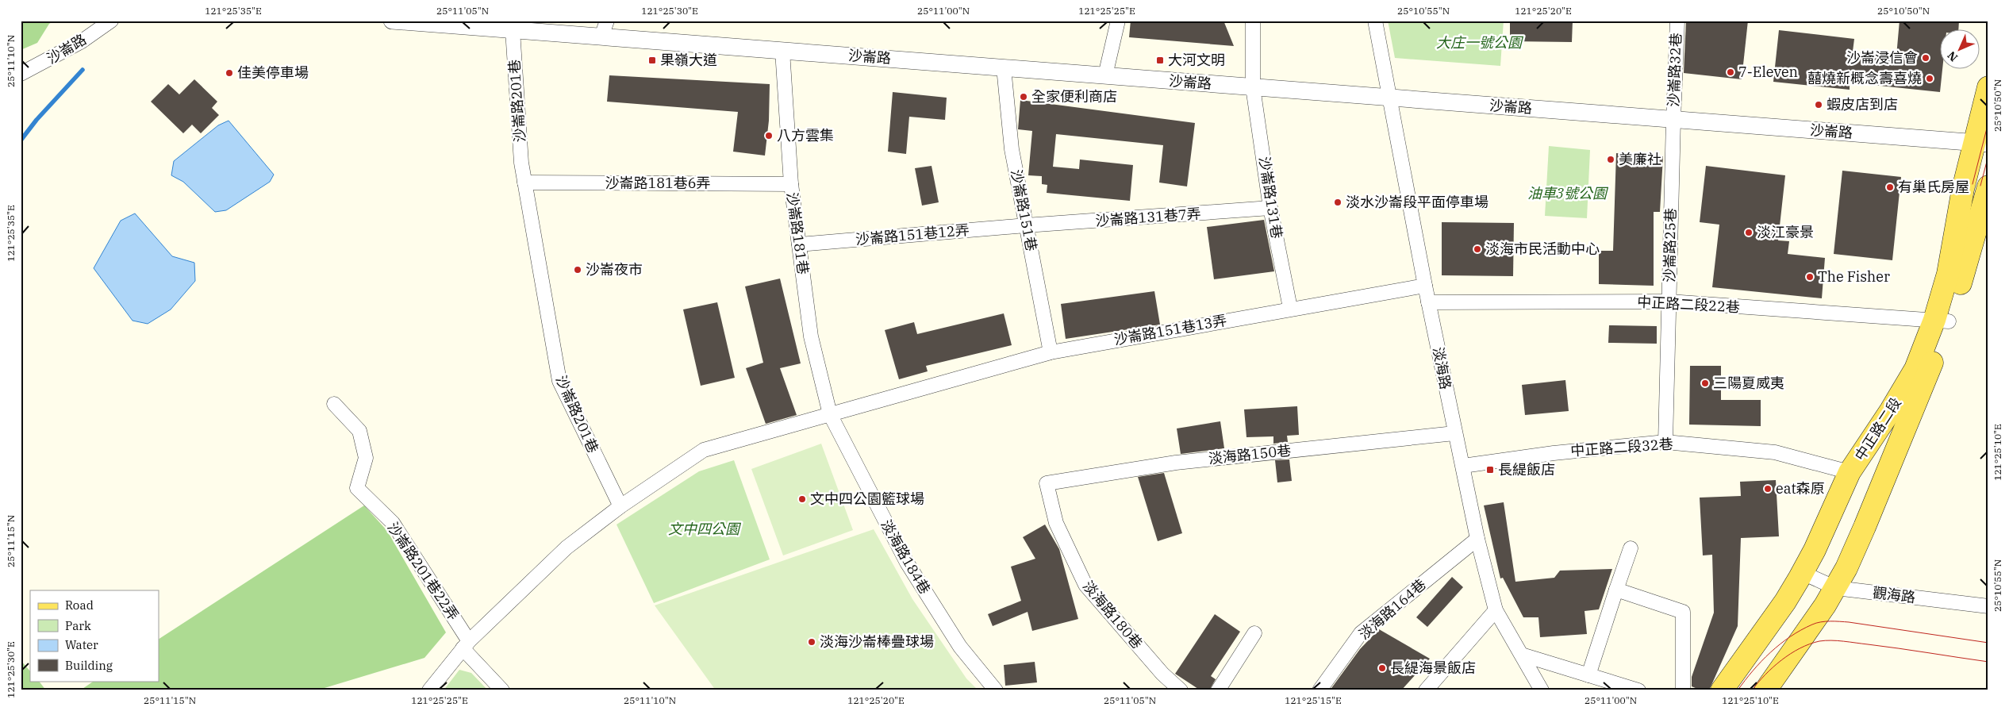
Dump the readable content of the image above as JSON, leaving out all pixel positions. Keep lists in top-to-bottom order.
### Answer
{
  "streets": {
    "main road": ["中正路二段"],
    "street": [
      "沙崙路",
      "沙崙路32巷",
      "沙崙路201巷",
      "沙崙路181巷6弄",
      "沙崙路131巷",
      "沙崙路151巷",
      "沙崙路131巷7弄",
      "沙崙路181巷",
      "沙崙路151巷12弄",
      "沙崙路25巷",
      "中正路二段22巷",
      "沙崙路151巷13弄",
      "淡海路",
      "中正路二段32巷",
      "淡海路150巷",
      "淡海路184巷",
      "沙崙路201巷22弄",
      "觀海路",
      "淡海路164巷",
      "淡海路180巷"
    ]
  },
  "crossings": [
    ["沙崙路", "沙崙路32巷"],
    ["沙崙路", "沙崙路201巷"],
    ["沙崙路", "沙崙路131巷"],
    ["沙崙路", "沙崙路151巷"],
    ["沙崙路", "沙崙路181巷"],
    ["沙崙路", "沙崙路25巷"],
    ["沙崙路", "淡海路"],
    ["沙崙路", "中正路二段"],
    ["沙崙路32巷", "沙崙路25巷"],
    ["沙崙路201巷", "沙崙路181巷6弄"],
    ["沙崙路181巷6弄", "沙崙路181巷"],
    ["沙崙路131巷", "沙崙路131巷7弄"],
    ["沙崙路131巷", "沙崙路151巷13弄"],
    ["沙崙路151巷", "沙崙路131巷7弄"],
    ["沙崙路151巷", "沙崙路151巷12弄"],
    ["沙崙路151巷", "沙崙路151巷13弄"],
    ["沙崙路131巷7弄", "沙崙路151巷12弄"],
    ["沙崙路181巷", "沙崙路151巷12弄"],
    ["沙崙路181巷", "淡海路184巷"],
    ["沙崙路25巷", "中正路二段22巷"],
    ["沙崙路25巷", "中正路二段32巷"],
    ["中正路二段22巷", "淡海路"],
    ["中正路二段22巷", "中正路二段"],
    ["沙崙路151巷13弄", "淡海路"],
    ["淡海路", "中正路二段32巷"],
    ["淡海路", "淡海路150巷"],
    ["淡海路", "淡海路164巷"],
    ["中正路二段", "中正路二段32巷"],
    ["中正路二段", "觀海路"],
    ["淡海路150巷", "淡海路180巷"]
  ],
  "parks": ["大庄一號公園", "油車3號公園", "文中四公園"],
  "places": {
    "other": [
      "沙崙浸信會",
      "7-Eleven",
      "佳美停車場",
      "囍燒新概念壽喜燒",
      "全家便利商店",
      "蝦皮店到店",
      "八方雲集",
      "美廉社",
      "有巢氏房屋",
      "淡水沙崙段平面停車場",
      "淡江豪景",
      "淡海市民活動中心",
      "沙崙夜市",
      "The Fisher",
      "三陽夏威夷",
      "eat森原",
      "文中四公園籃球場",
      "淡海沙崙棒疊球場",
      "長緹海景飯店"
    ],
    "transit": ["果嶺大道", "大河文明", "長緹飯店"]
  },
  "legend": [
    "Road",
    "Park",
    "Water",
    "Building"
  ],
  "north": "bottom left",
  "coordinates": [
    "121°25'35\"E",
    "25°11'05\"N",
    "121°25'30\"E",
    "25°11'00\"N",
    "121°25'25\"E",
    "25°10'55\"N",
    "121°25'20\"E",
    "25°10'50\"N",
    "25°11'10\"N",
    "121°25'10\"E",
    "25°11'15\"N",
    "121°25'15\"E"
  ]
}
